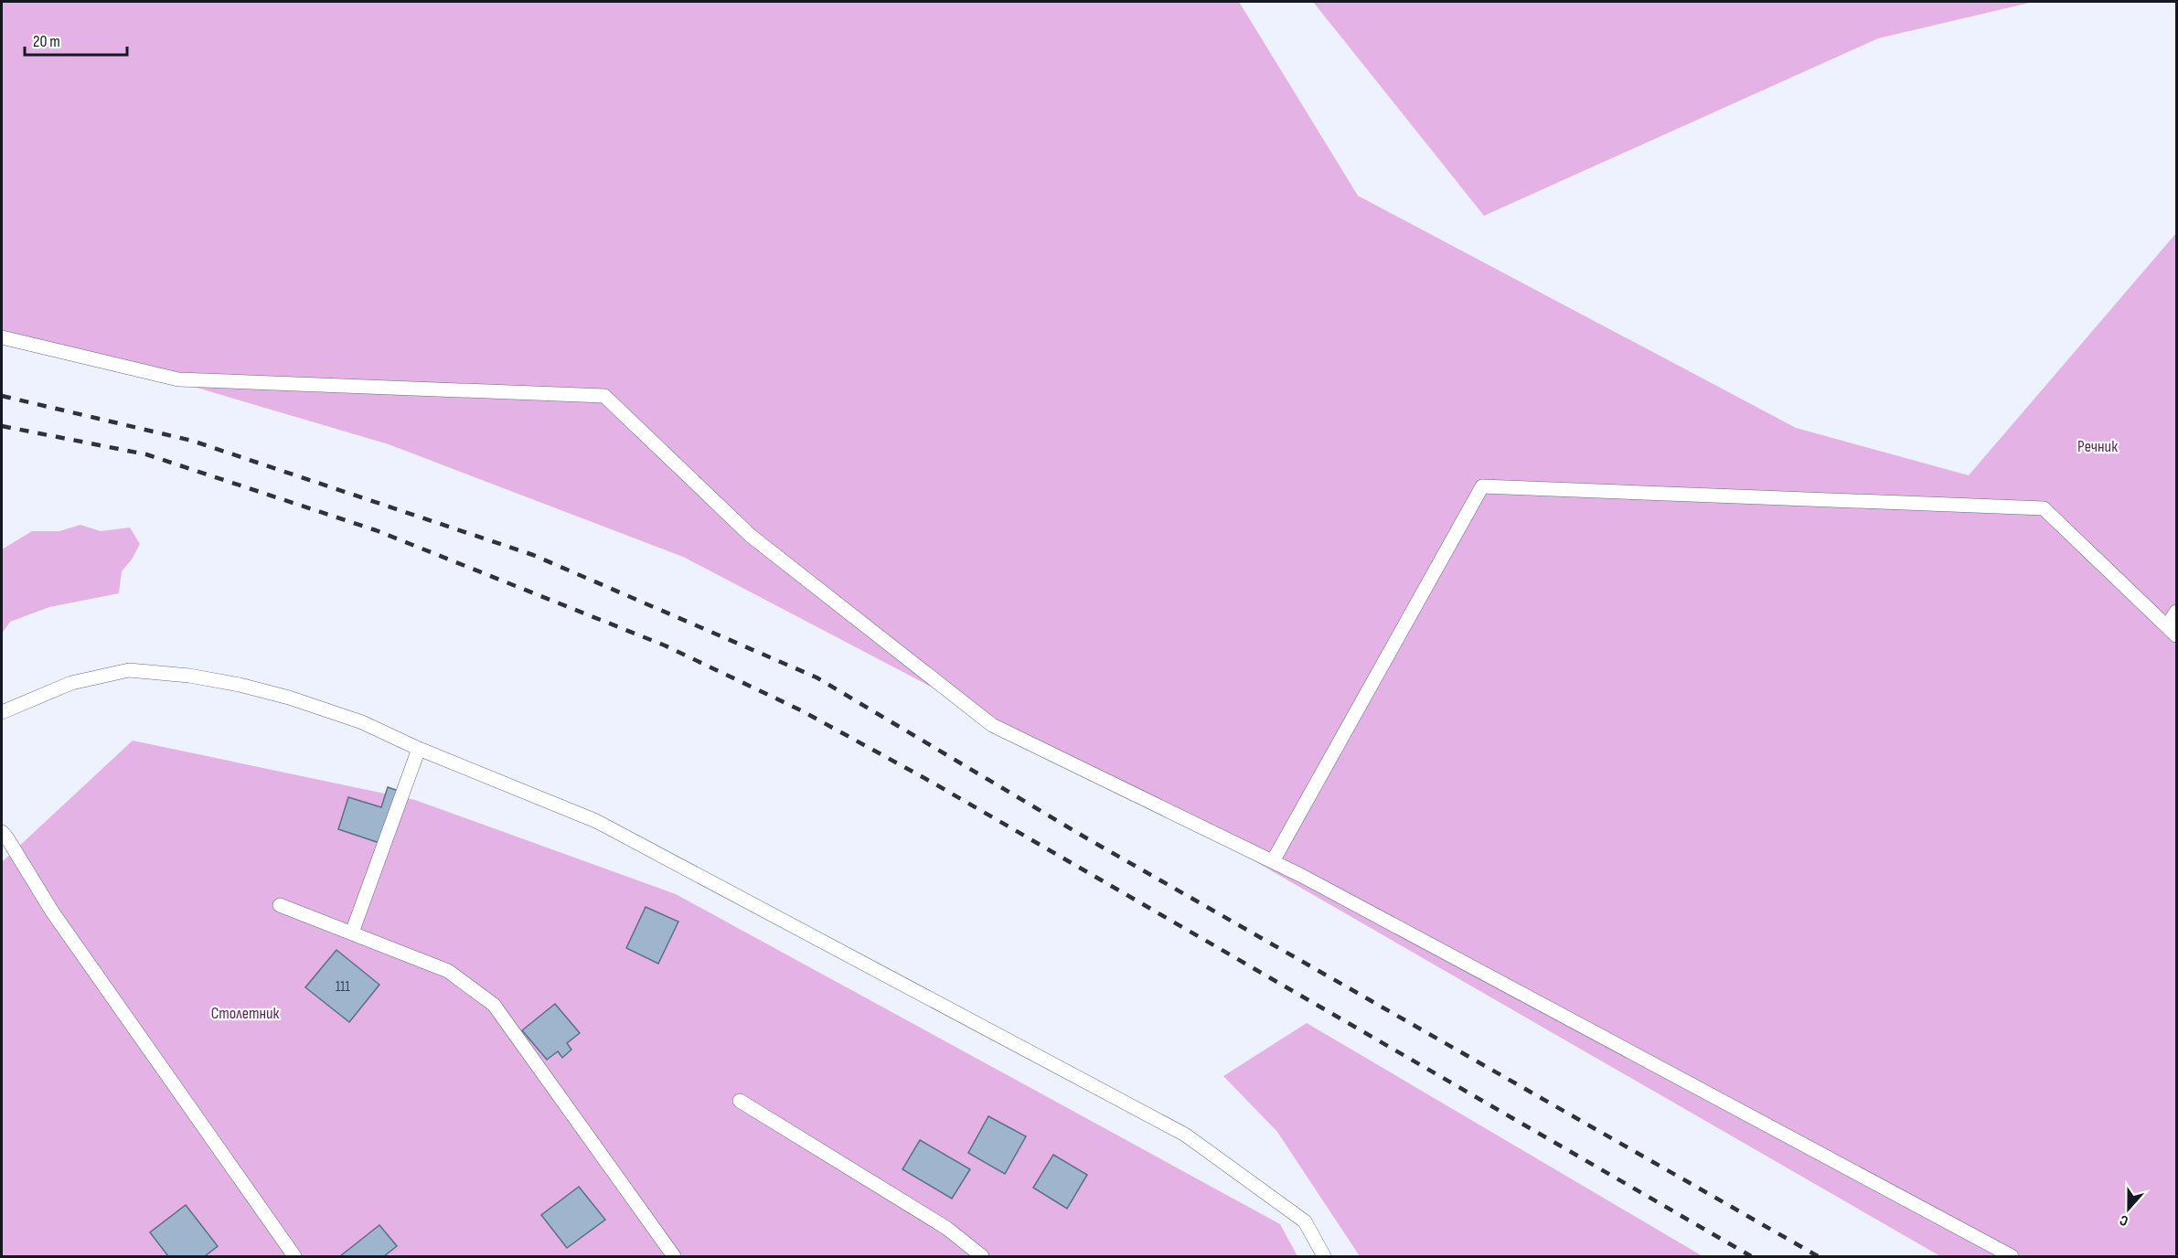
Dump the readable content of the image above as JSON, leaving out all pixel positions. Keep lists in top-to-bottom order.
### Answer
{
  "parks": ["Речник", "Столетник"],
  "house_numbers": ["111"],
  "scale_bar": "20 m",
  "north": "bottom"
}
